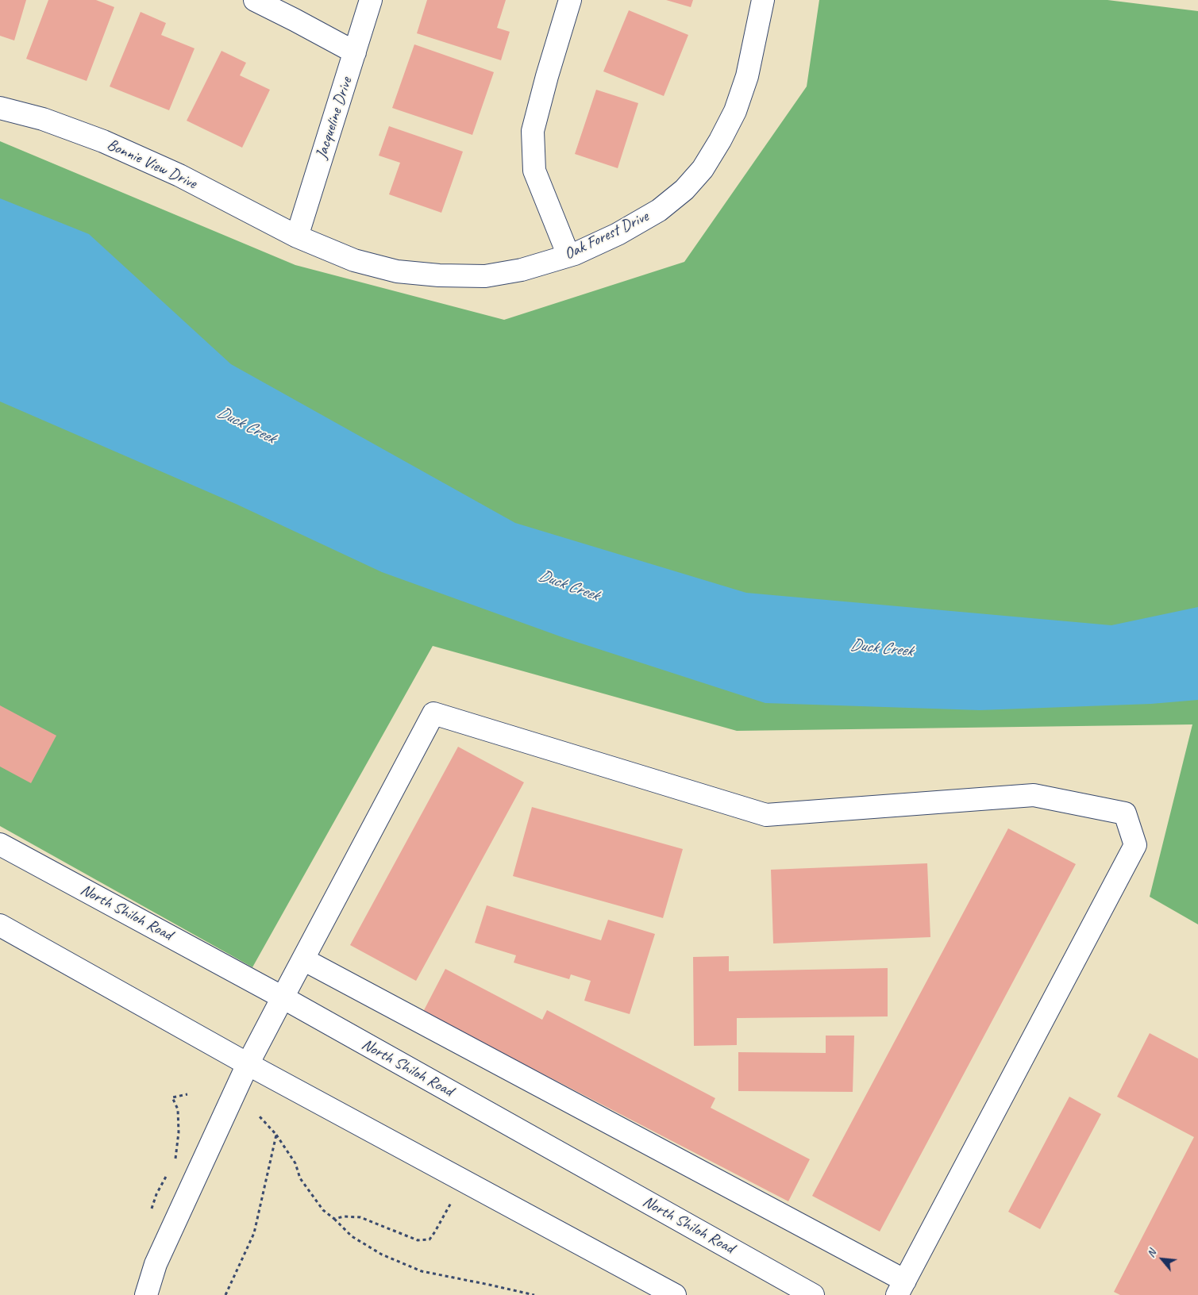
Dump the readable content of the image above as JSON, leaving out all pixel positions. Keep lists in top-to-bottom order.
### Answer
{
  "streets": {
    "main road": [
      "Jacqueline Drive",
      "Bonnie View Drive",
      "Oak Forest Drive",
      "North Shiloh Road"
    ]
  },
  "crossings": [
    ["Jacqueline Drive", "Bonnie View Drive"],
    ["Jacqueline Drive", "Oak Forest Drive"],
    ["Bonnie View Drive", "Oak Forest Drive"]
  ],
  "water": ["Duck Creek"],
  "north": "top left"
}
